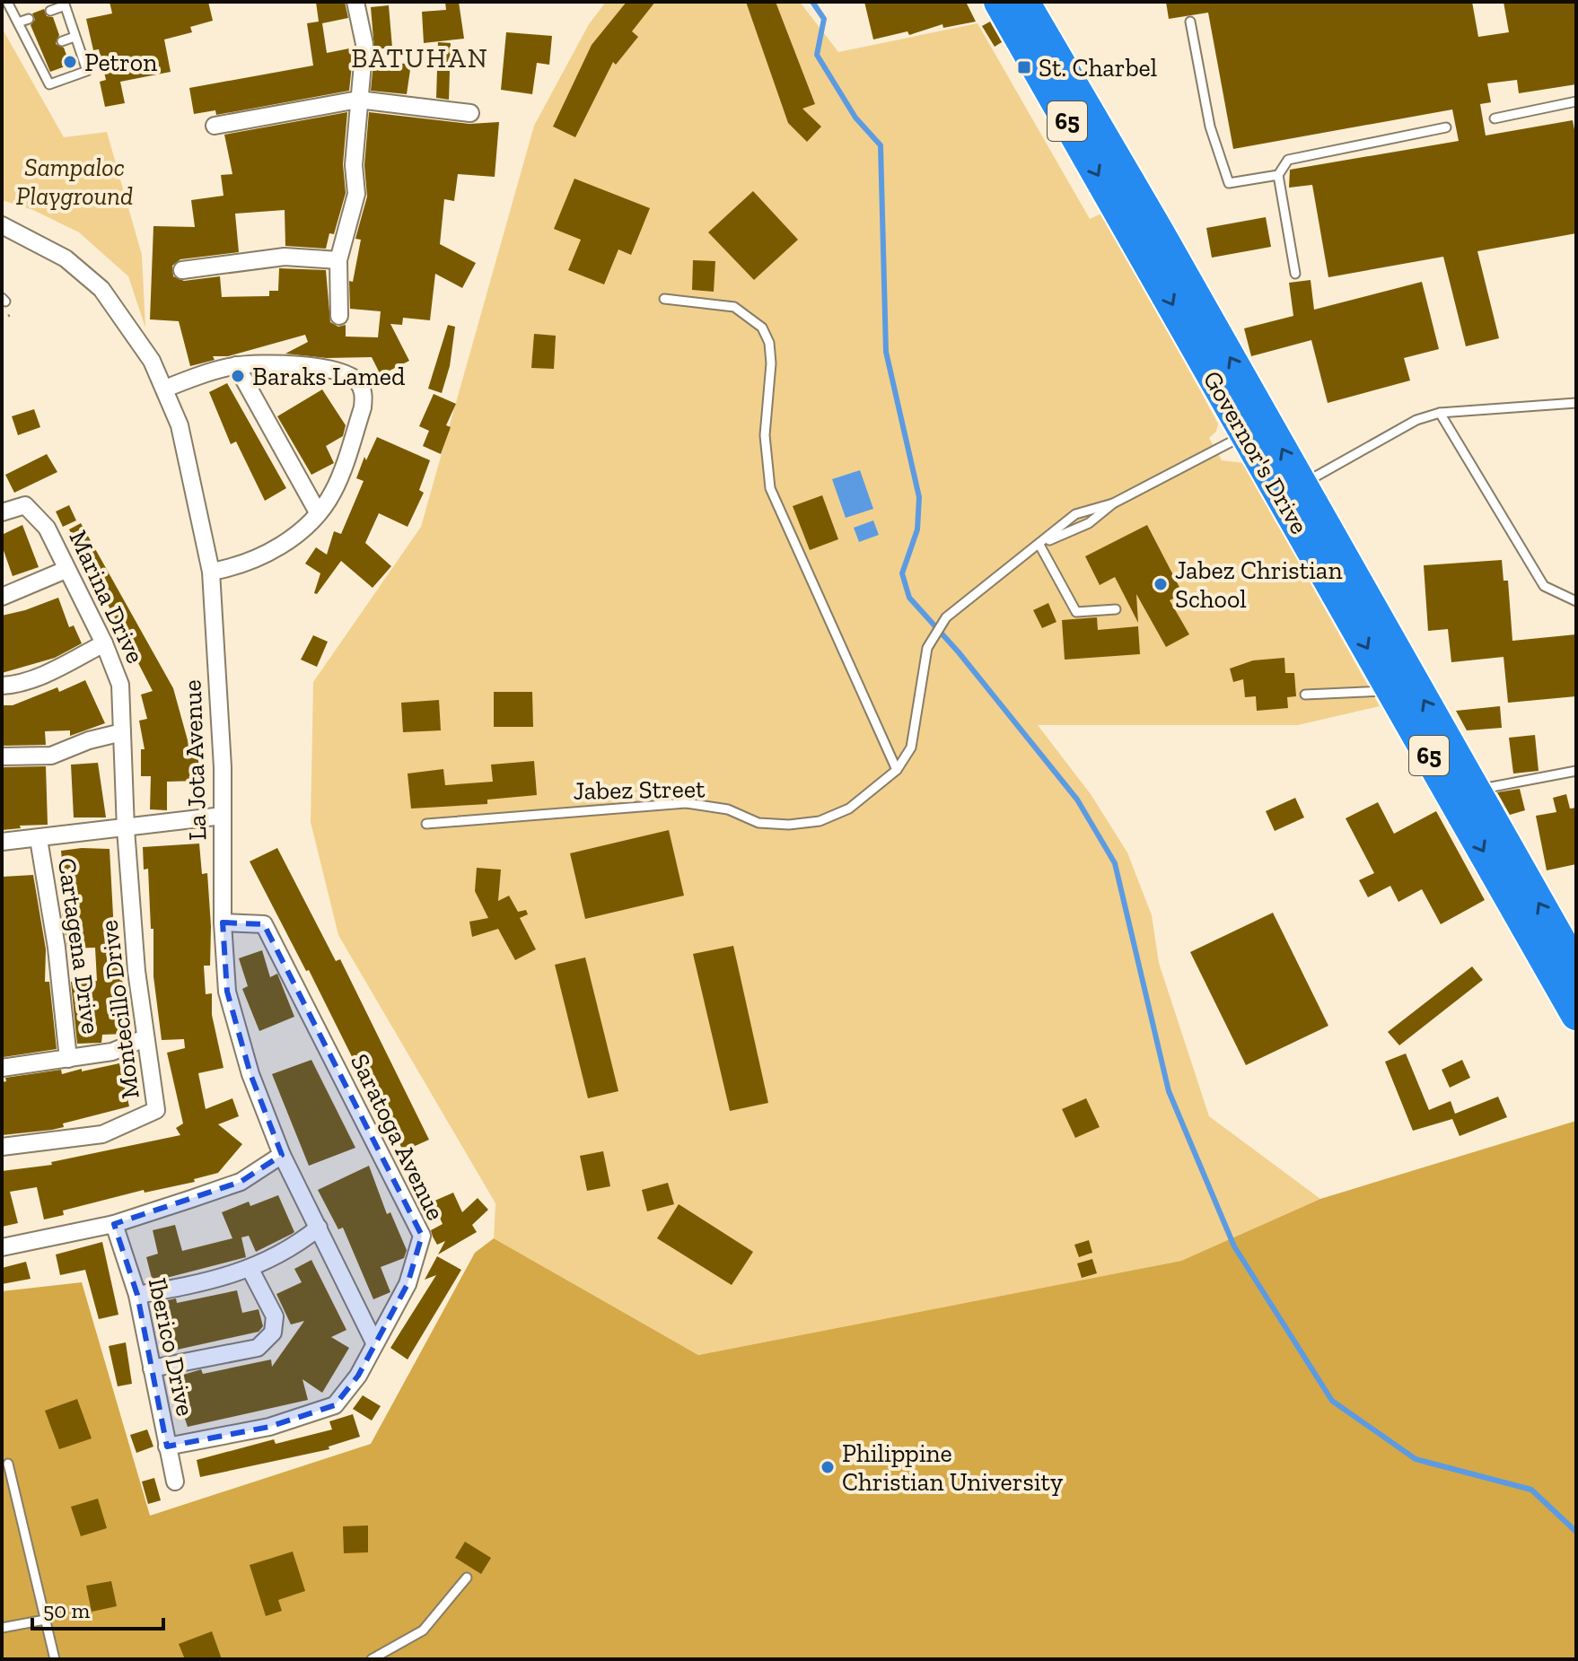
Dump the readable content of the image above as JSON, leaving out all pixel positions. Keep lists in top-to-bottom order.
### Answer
{
  "streets": {
    "highway": ["65", "Governor's Drive"],
    "street": [
      "Marina Drive",
      "La Jota Avenue",
      "Cartagena Drive",
      "Montecillo Drive",
      "Saratoga Avenue",
      "Iberico Drive"
    ],
    "lane": ["Jabez Street"]
  },
  "crossings": [
    ["Governor's Drive", "Jabez Street"],
    ["Marina Drive", "Montecillo Drive"],
    ["La Jota Avenue", "Saratoga Avenue"],
    ["Saratoga Avenue", "Iberico Drive"]
  ],
  "districts": ["BATUHAN"],
  "parks": ["Sampaloc Playground"],
  "places": {
    "other": [
      "Petron",
      "Baraks Lamed",
      "Jabez Christian School",
      "Philippine Christian University"
    ],
    "transit": ["St. Charbel"]
  },
  "scale_bar": "50 m"
}
